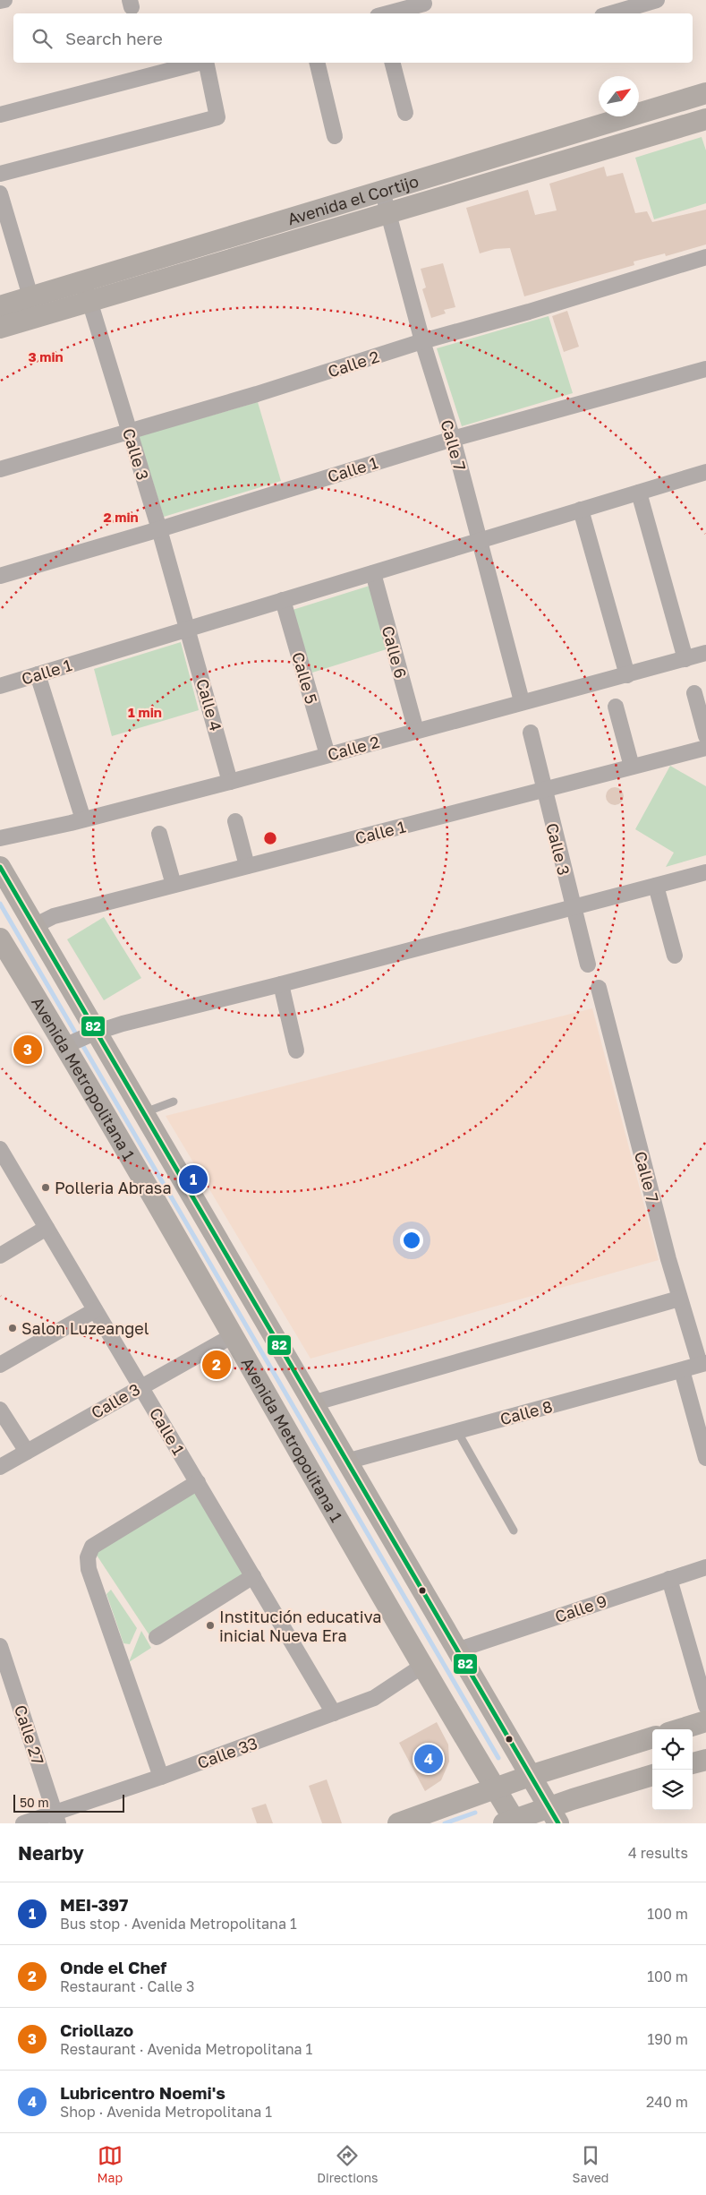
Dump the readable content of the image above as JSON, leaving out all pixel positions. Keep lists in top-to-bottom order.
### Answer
{
  "streets": {
    "street": [
      "Avenida el Cortijo",
      "Calle 2",
      "Calle 7",
      "Calle 3",
      "Calle 1",
      "Calle 6",
      "Calle 5",
      "Calle 4",
      "Avenida Metropolitana 1",
      "Calle 8",
      "Calle 9",
      "Calle 27",
      "Calle 33"
    ]
  },
  "crossings": [
    ["Avenida el Cortijo", "Calle 7"],
    ["Avenida el Cortijo", "Calle 3"],
    ["Calle 2", "Calle 7"],
    ["Calle 2", "Calle 3"],
    ["Calle 2", "Calle 6"],
    ["Calle 2", "Calle 5"],
    ["Calle 2", "Calle 4"],
    ["Calle 7", "Calle 1"],
    ["Calle 7", "Calle 8"],
    ["Calle 3", "Calle 1"],
    ["Calle 3", "Calle 4"],
    ["Calle 3", "Avenida Metropolitana 1"],
    ["Calle 1", "Calle 6"],
    ["Calle 1", "Calle 5"],
    ["Calle 1", "Calle 4"],
    ["Calle 1", "Avenida Metropolitana 1"],
    ["Calle 1", "Calle 33"],
    ["Avenida Metropolitana 1", "Calle 8"],
    ["Avenida Metropolitana 1", "Calle 9"],
    ["Avenida Metropolitana 1", "Calle 33"],
    ["Calle 27", "Calle 33"]
  ],
  "places": ["Polleria Abrasa", "Salon Luzeangel", "Institución educativa inicial Nueva Era"],
  "lines": ["transit line 82"],
  "scale_bar": "50 m",
  "north": "top right",
  "page": {
    "search": "Search here",
    "pins": [
      "3",
      "1",
      "2",
      "4"
    ],
    "scale": "50 m",
    "heading": ["Nearby", "4 results"],
    "list": [
      {
        "mark": "1",
        "name": "MEI-397",
        "note": "Bus stop · Avenida Metropolitana 1",
        "value": "100 m"
      },
      {
        "mark": "2",
        "name": "Onde el Chef",
        "note": "Restaurant · Calle 3",
        "value": "100 m"
      },
      {
        "mark": "3",
        "name": "Criollazo",
        "note": "Restaurant · Avenida Metropolitana 1",
        "value": "190 m"
      },
      {
        "mark": "4",
        "name": "Lubricentro Noemi's",
        "note": "Shop · Avenida Metropolitana 1",
        "value": "240 m"
      }
    ],
    "nav": ["Map", "Directions", "Saved"]
  },
  "rings": ["3 min", "2 min", "1 min"]
}
